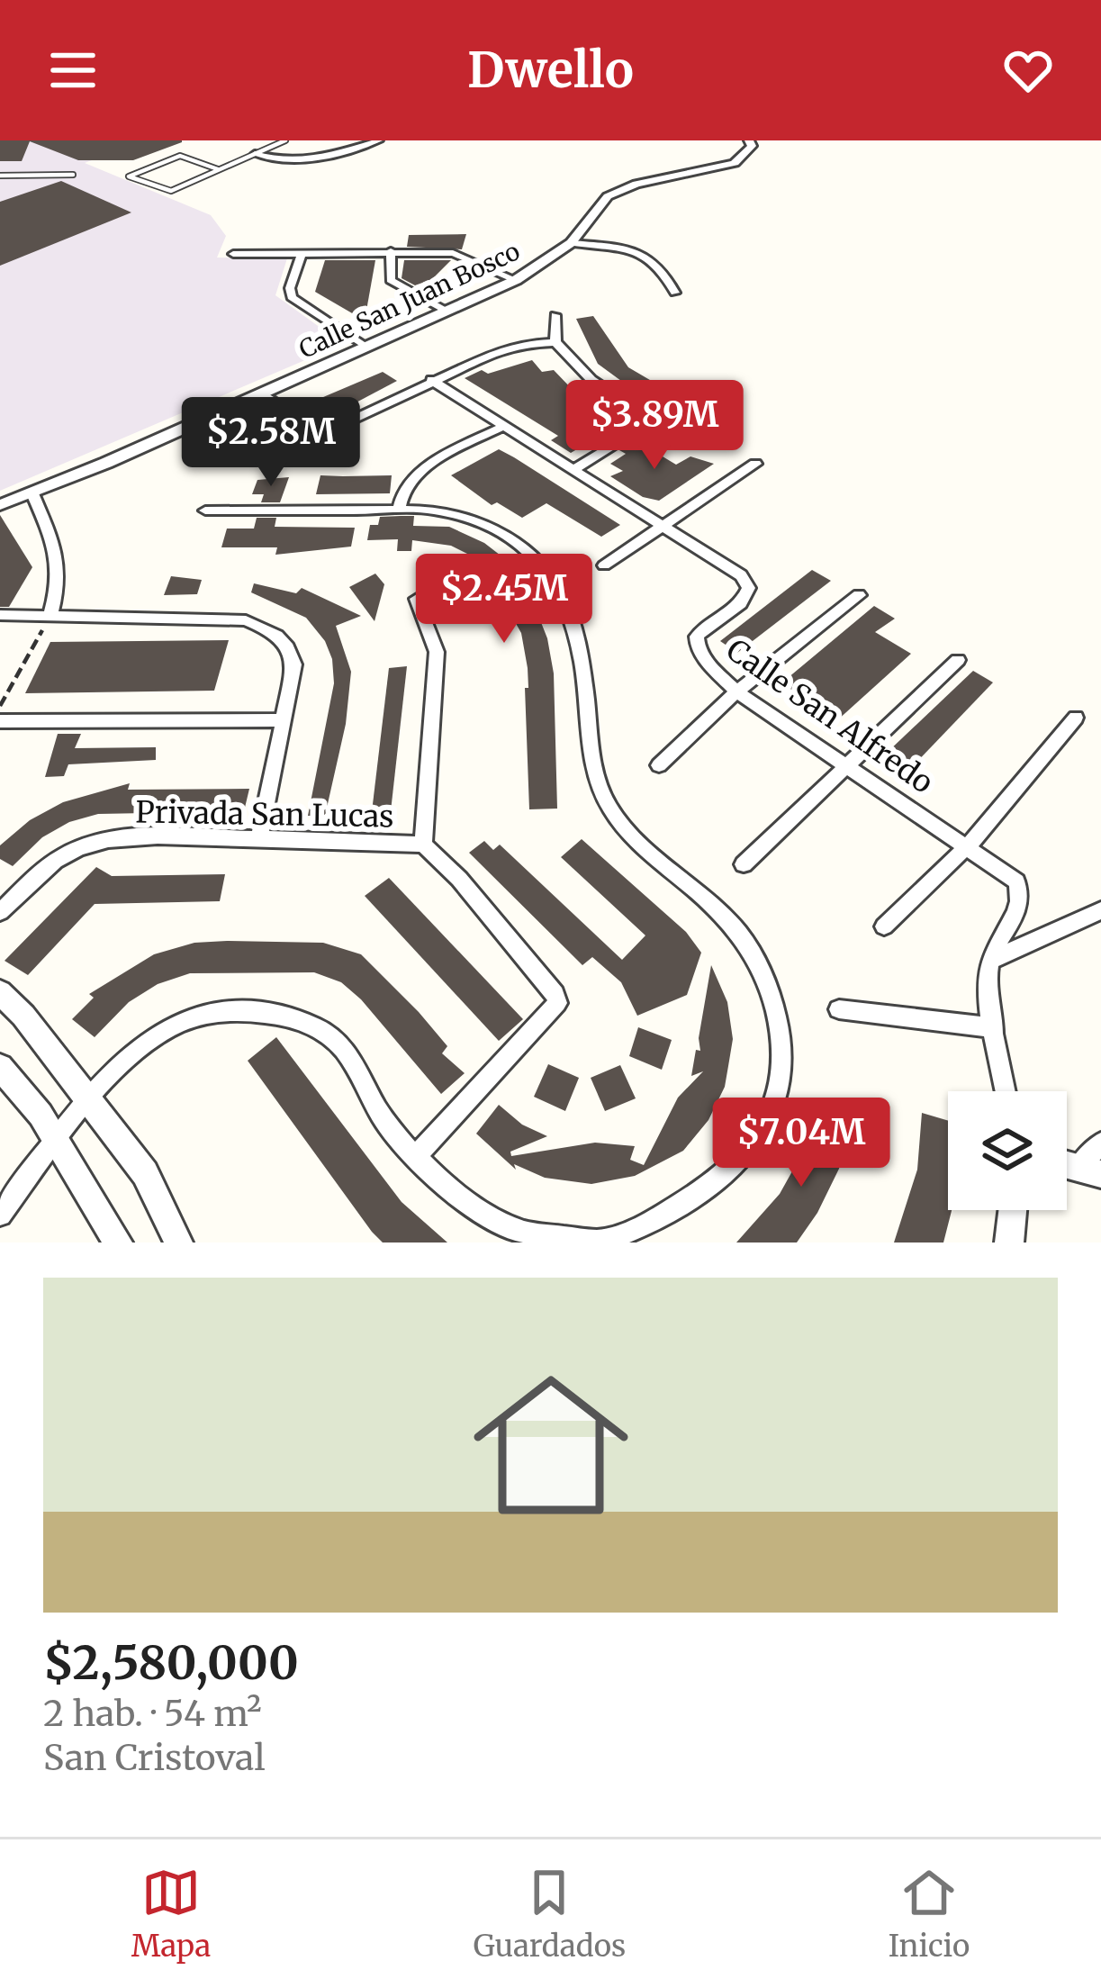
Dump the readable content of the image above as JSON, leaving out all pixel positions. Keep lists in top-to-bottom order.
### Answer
{
  "streets": {
    "street": ["Calle San Juan Bosco", "Calle San Alfredo", "Privada San Lucas"]
  },
  "page": {
    "header": "Dwello",
    "price": [
      "$3.89M",
      "$2.58M",
      "$2.45M",
      "$7.04M"
    ],
    "list": [
      {
        "name": "$2,580,000",
        "note": "2 hab. · 54 m² · San Cristoval"
      }
    ],
    "tabs": ["Mapa", "Guardados", "Inicio"]
  }
}
